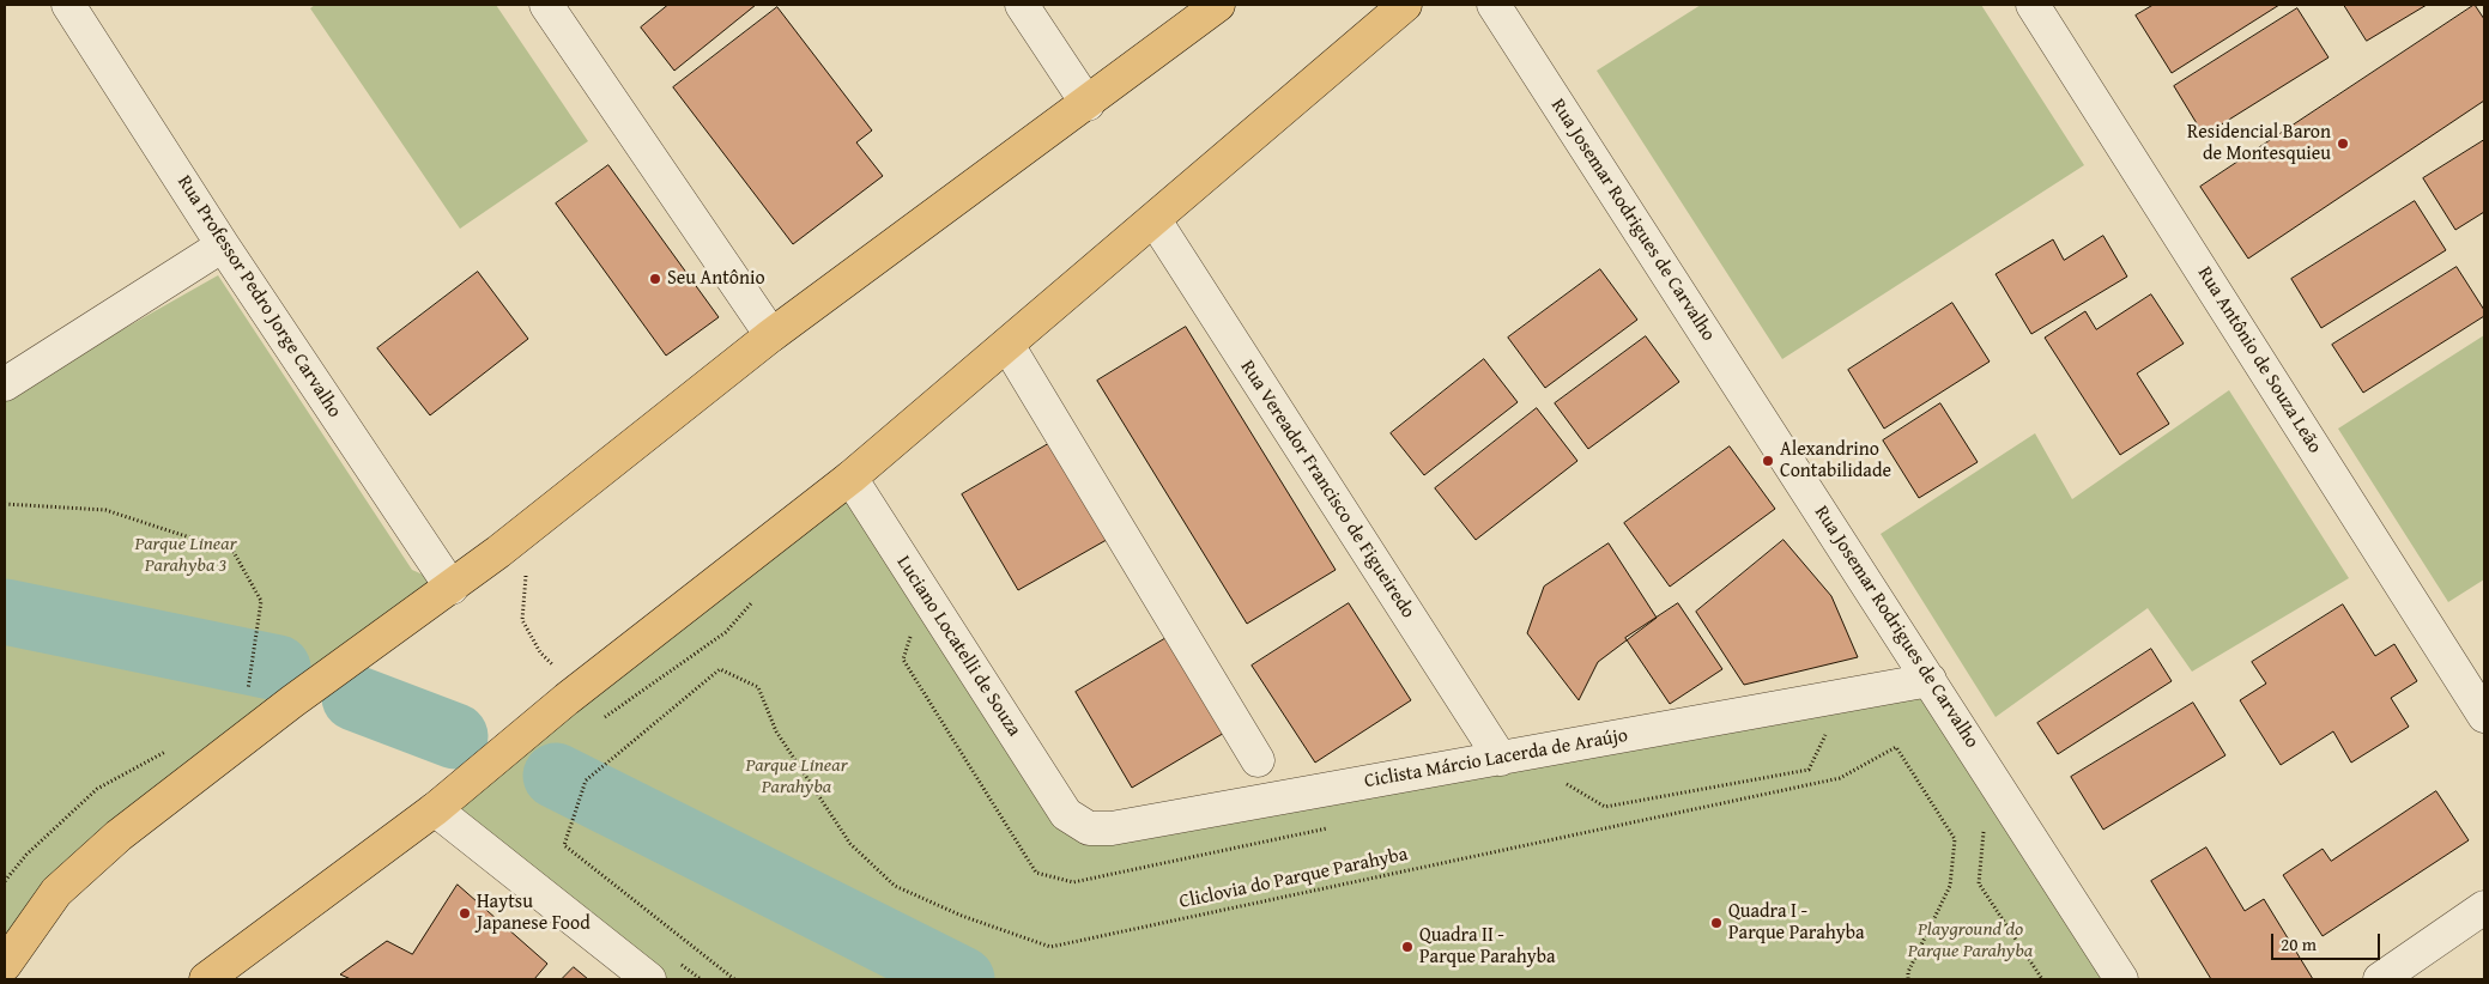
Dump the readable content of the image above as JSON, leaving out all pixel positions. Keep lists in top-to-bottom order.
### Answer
{
  "streets": {
    "street": [
      "Rua Josemar Rodrigues de Carvalho",
      "Rua Professor Pedro Jorge Carvalho",
      "Rua Antônio de Souza Leão",
      "Rua Vereador Francisco de Figueiredo",
      "Luciano Locatelli de Souza",
      "Ciclista Márcio Lacerda de Araújo"
    ],
    "path": ["Cliclovia do Parque Parahyba"]
  },
  "crossings": [
    ["Rua Josemar Rodrigues de Carvalho", "Ciclista Márcio Lacerda de Araújo"],
    ["Rua Vereador Francisco de Figueiredo", "Ciclista Márcio Lacerda de Araújo"],
    ["Luciano Locatelli de Souza", "Ciclista Márcio Lacerda de Araújo"]
  ],
  "parks": ["Parque Linear Parahyba 3", "Parque Linear Parahyba", "Playground do Parque Parahyba"],
  "places": [
    "Residencial Baron de Montesquieu",
    "Seu Antônio",
    "Alexandrino Contabilidade",
    "Haytsu Japanese Food",
    "Quadra I - Parque Parahyba",
    "Quadra II - Parque Parahyba"
  ],
  "scale_bar": "20 m"
}
